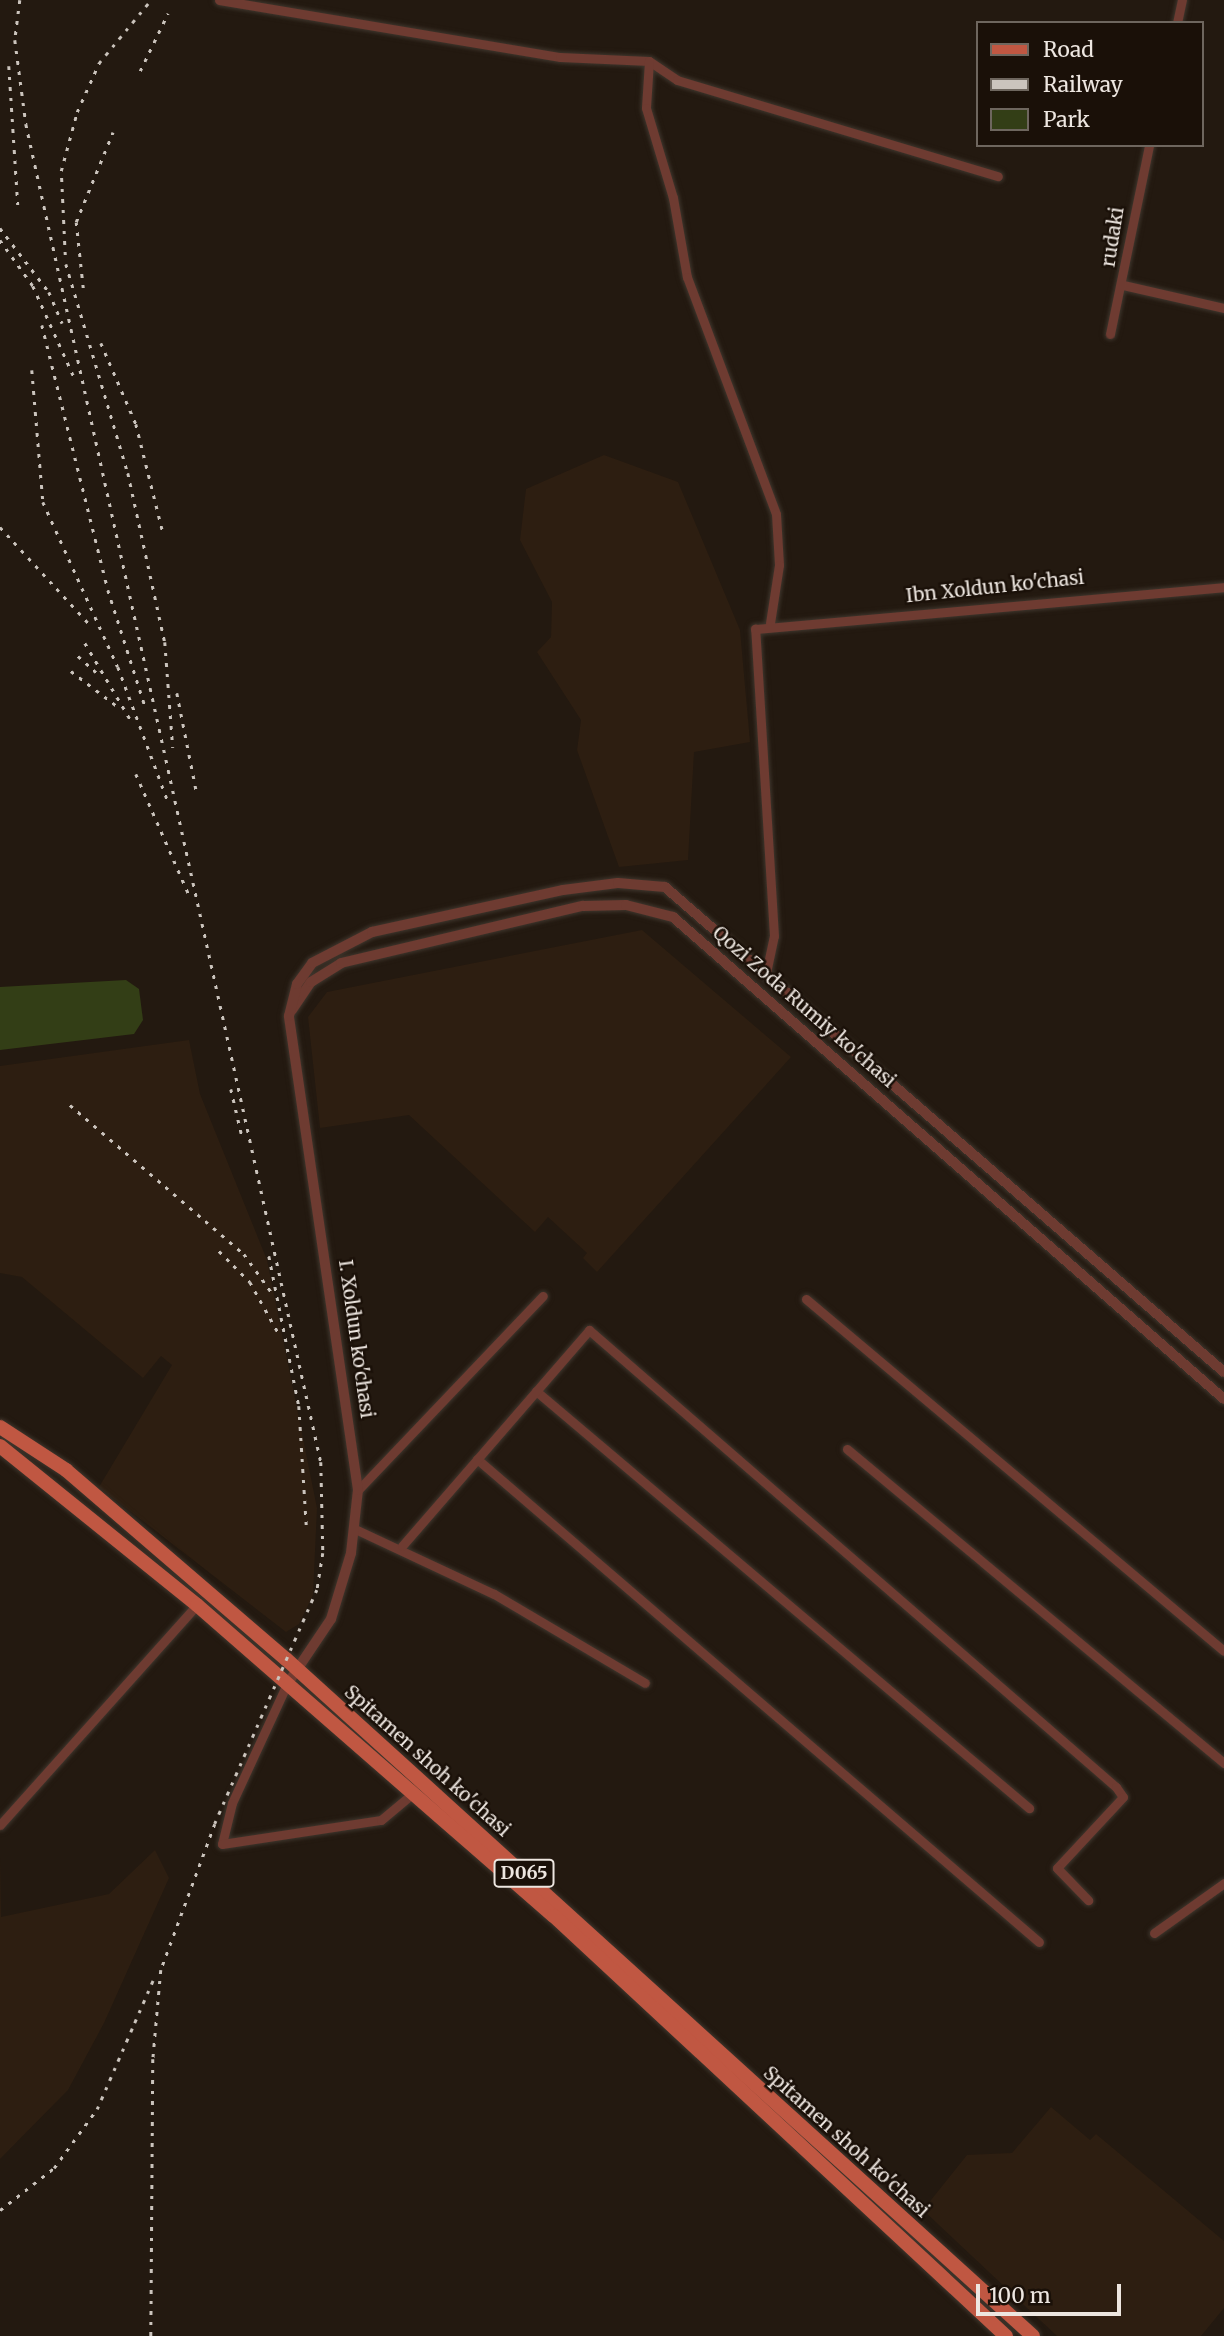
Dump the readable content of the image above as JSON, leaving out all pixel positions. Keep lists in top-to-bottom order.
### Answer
{
  "streets": {
    "main road": ["Spitamen shoh ko'chasi", "D065"],
    "street": [
      "rudaki",
      "Ibn Xoldun ko'chasi",
      "Qozi Zoda Rumiy ko'chasi",
      "I. Xoldun ko'chasi"
    ]
  },
  "crossings": [
    ["Qozi Zoda Rumiy ko'chasi", "I. Xoldun ko'chasi"],
    ["I. Xoldun ko'chasi", "Spitamen shoh ko'chasi"]
  ],
  "legend": ["Road", "Railway", "Park"],
  "scale_bar": "100 m"
}
